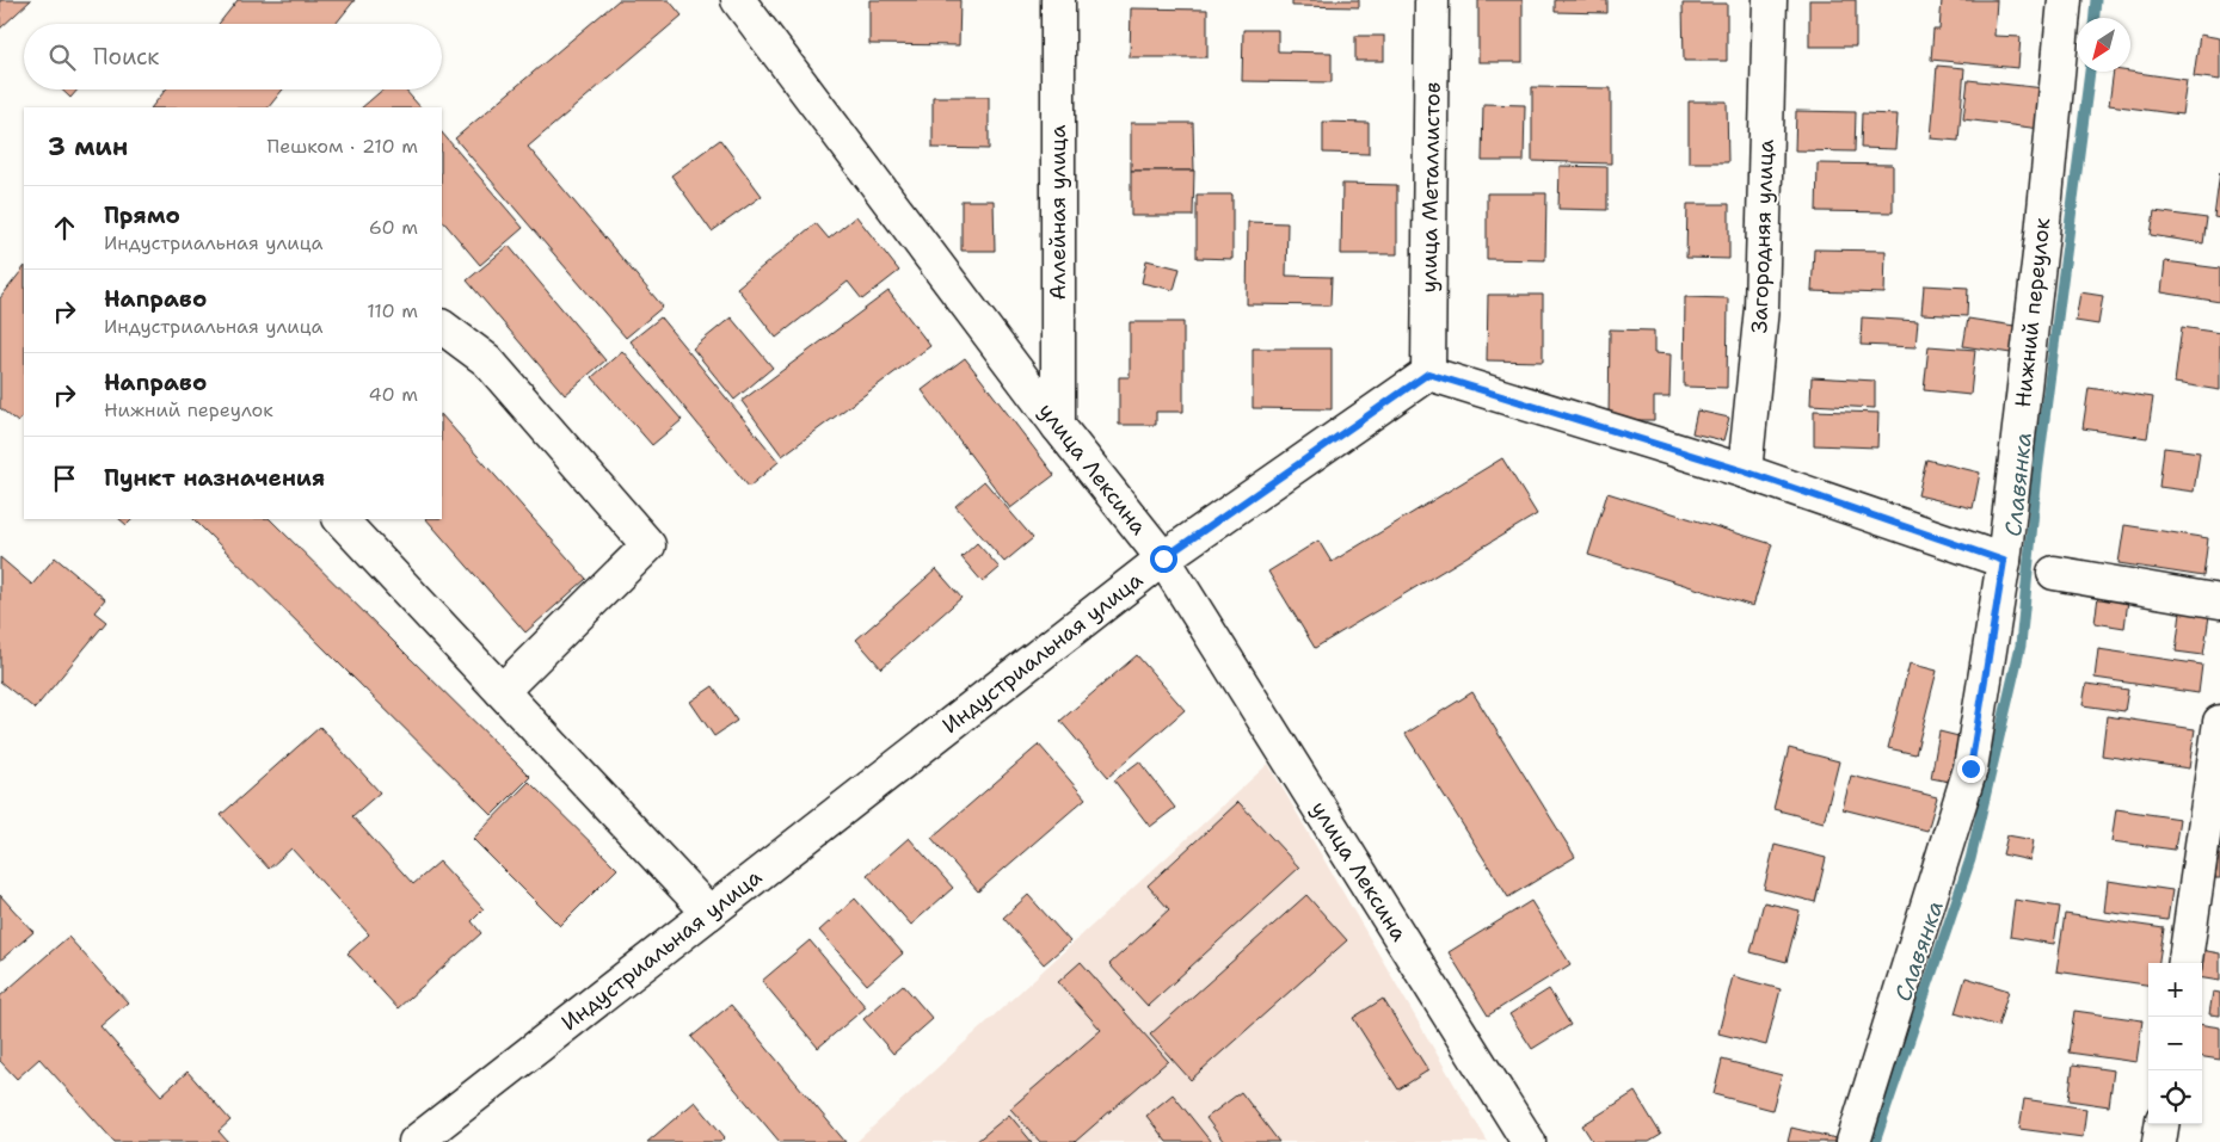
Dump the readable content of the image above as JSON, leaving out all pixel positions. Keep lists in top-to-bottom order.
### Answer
{
  "streets": {
    "street": [
      "улица Металлистов",
      "Аллейная улица",
      "Загородняя улица",
      "Нижний переулок",
      "улица Лексина",
      "Индустриальная улица"
    ]
  },
  "crossings": [
    ["улица Металлистов", "Индустриальная улица"],
    ["Аллейная улица", "улица Лексина"],
    ["улица Лексина", "Индустриальная улица"]
  ],
  "water": ["Славянка"],
  "north": "bottom left",
  "page": {
    "search": "Поиск",
    "heading": ["3 мин", "Пешком · 210 m"],
    "list": [
      ["Прямо", "Индустриальная улица", "60 m"],
      ["Направо", "Индустриальная улица", "110 m"],
      ["Направо", "Нижний переулок", "40 m"],
      "Пункт назначения"
    ],
    "map_buttons": ["+", "−"]
  }
}
